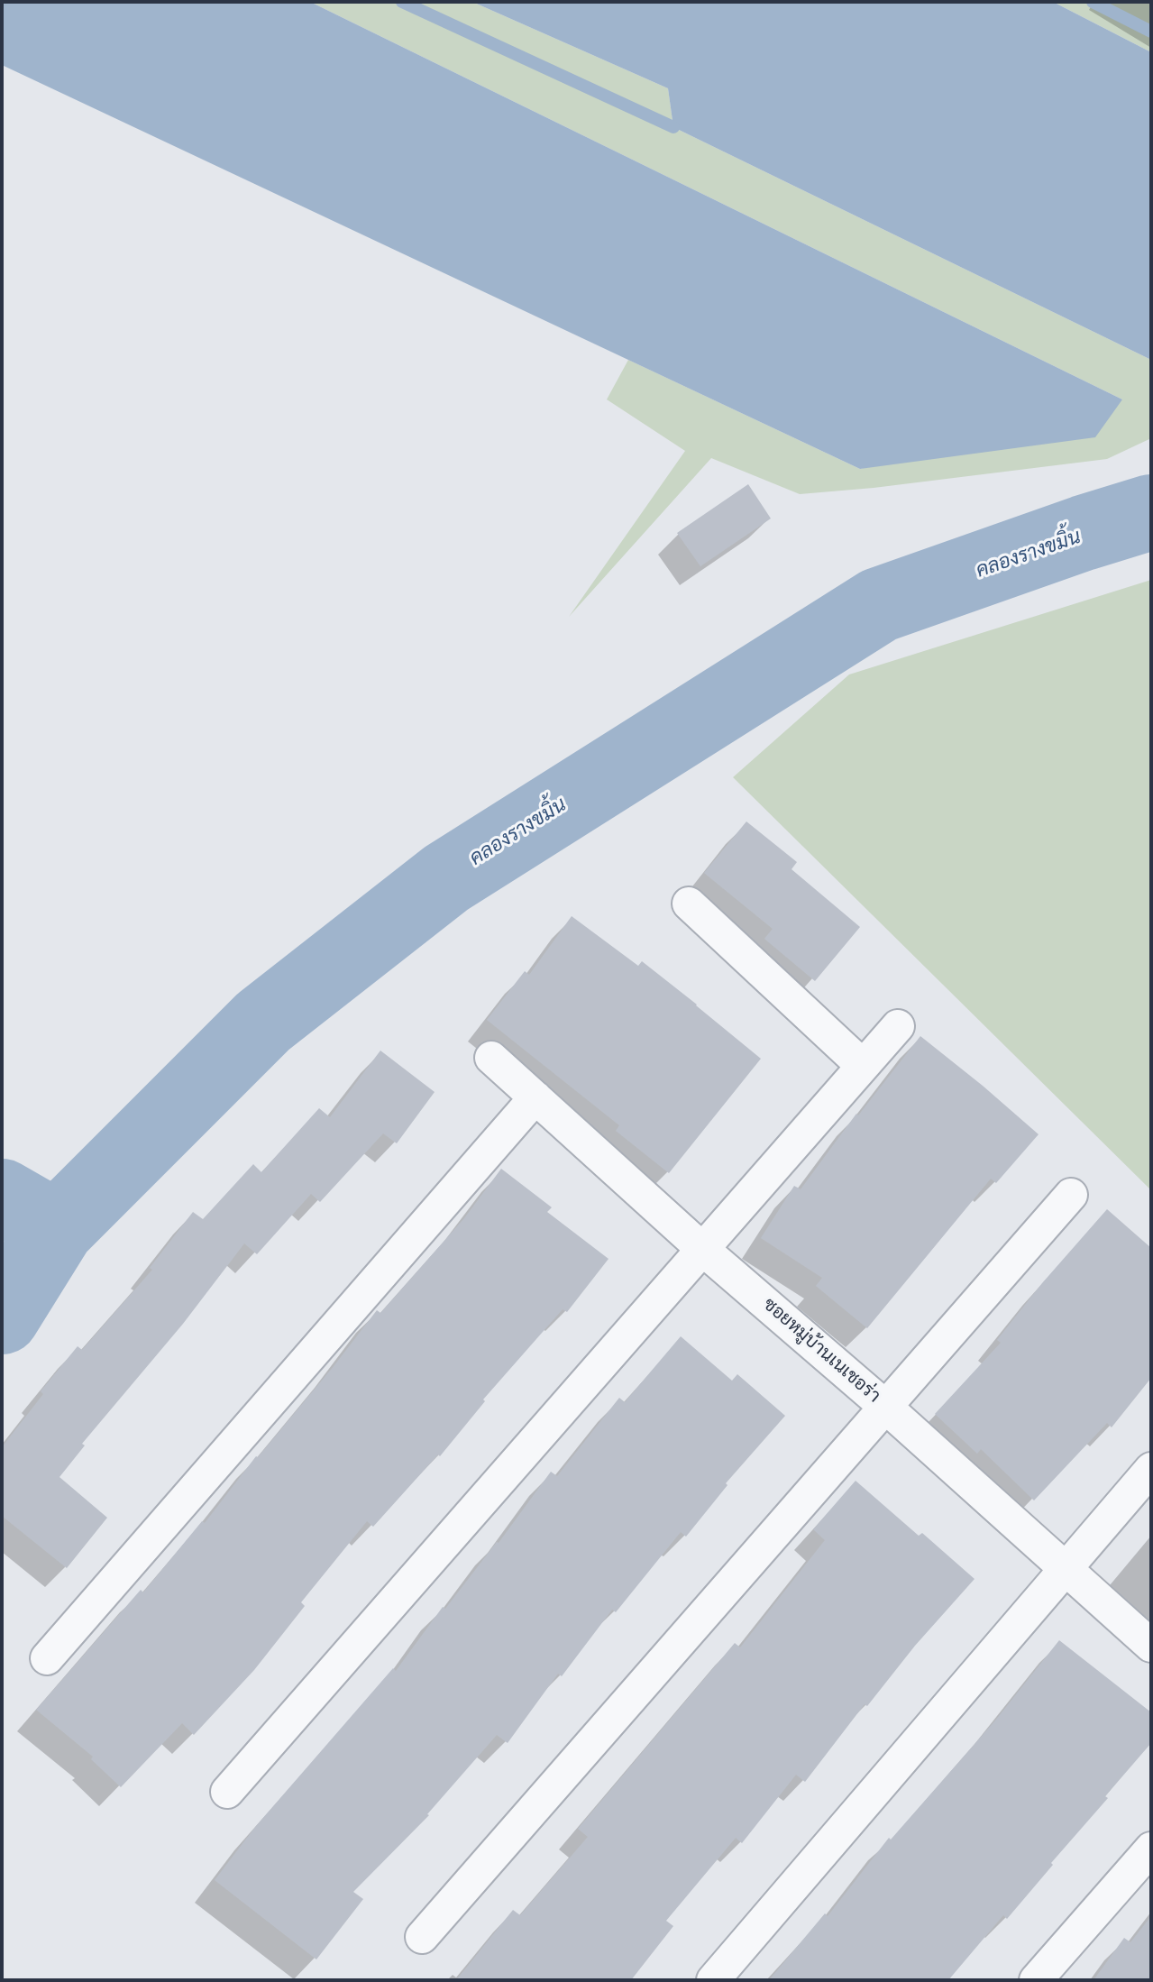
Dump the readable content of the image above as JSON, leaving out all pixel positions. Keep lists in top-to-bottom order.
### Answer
{
  "streets": {
    "street": ["ซอยหมู่บ้านเนเชอร่า"]
  },
  "water": ["คลองรางขมิ้น"]
}
